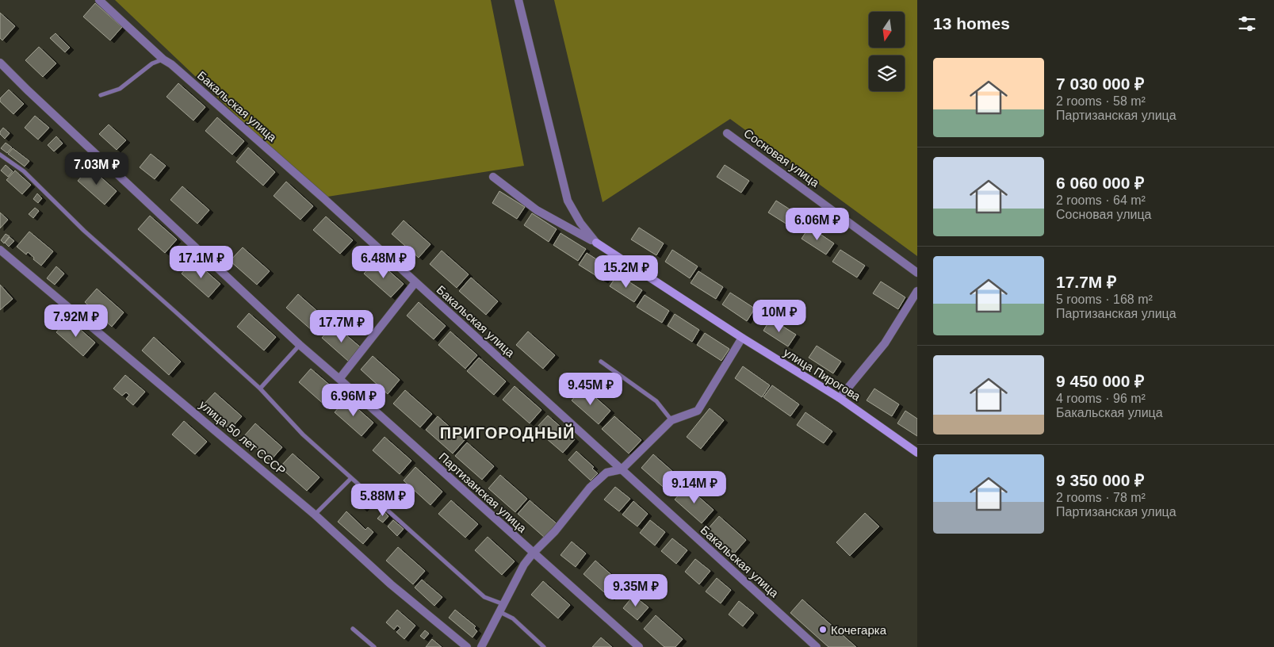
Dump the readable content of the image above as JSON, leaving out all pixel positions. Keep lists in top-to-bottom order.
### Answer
{
  "streets": {
    "street": [
      "Бакальская улица",
      "Сосновая улица",
      "улица Пирогова",
      "улица 50 лет СССР",
      "Партизанская улица"
    ]
  },
  "districts": ["ПРИГОРОДНЫЙ"],
  "places": ["Кочегарка"],
  "north": "bottom",
  "page": {
    "heading": "13 homes",
    "list": [
      {
        "name": "7 030 000 ₽",
        "note": "2 rooms · 58 m² · Партизанская улица"
      },
      {
        "name": "6 060 000 ₽",
        "note": "2 rooms · 64 m² · Сосновая улица"
      },
      {
        "name": "17.7M ₽",
        "note": "5 rooms · 168 m² · Партизанская улица"
      },
      {
        "name": "9 450 000 ₽",
        "note": "4 rooms · 96 m² · Бакальская улица"
      },
      {
        "name": "9 350 000 ₽",
        "note": "2 rooms · 78 m² · Партизанская улица"
      }
    ],
    "price": [
      "7.03M ₽",
      "6.06M ₽",
      "17.1M ₽",
      "6.48M ₽",
      "15.2M ₽",
      "10M ₽",
      "7.92M ₽",
      "17.7M ₽",
      "9.45M ₽",
      "6.96M ₽",
      "9.14M ₽",
      "5.88M ₽",
      "9.35M ₽"
    ]
  }
}
